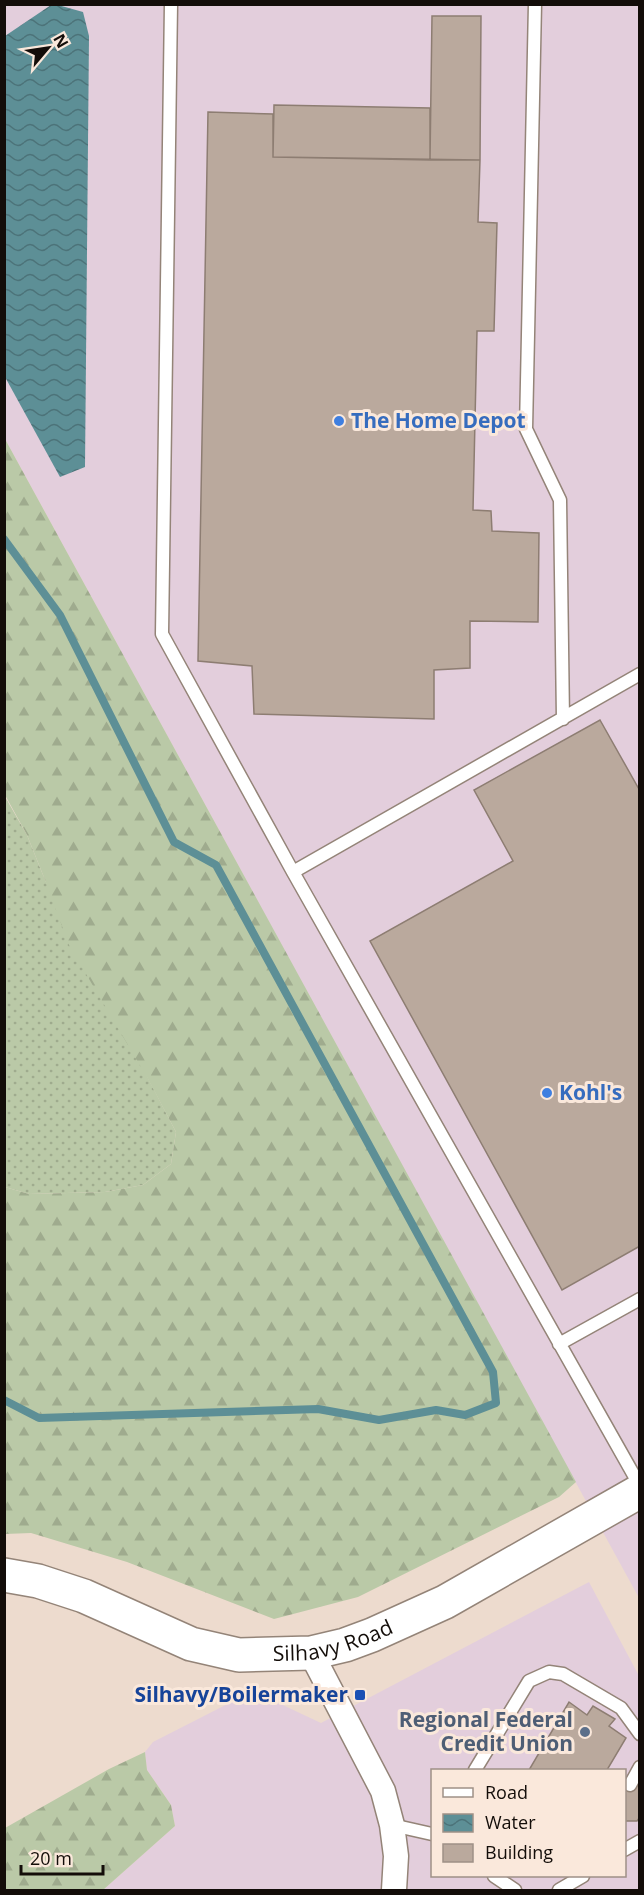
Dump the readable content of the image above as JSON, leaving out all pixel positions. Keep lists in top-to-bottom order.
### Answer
{
  "streets": {
    "street": ["Silhavy Road"]
  },
  "places": {
    "other": ["The Home Depot", "Kohl's", "Regional Federal Credit Union"],
    "transit": ["Silhavy/Boilermaker"]
  },
  "legend": ["Road", "Water", "Building"],
  "scale_bar": "20 m",
  "north": "top right"
}
